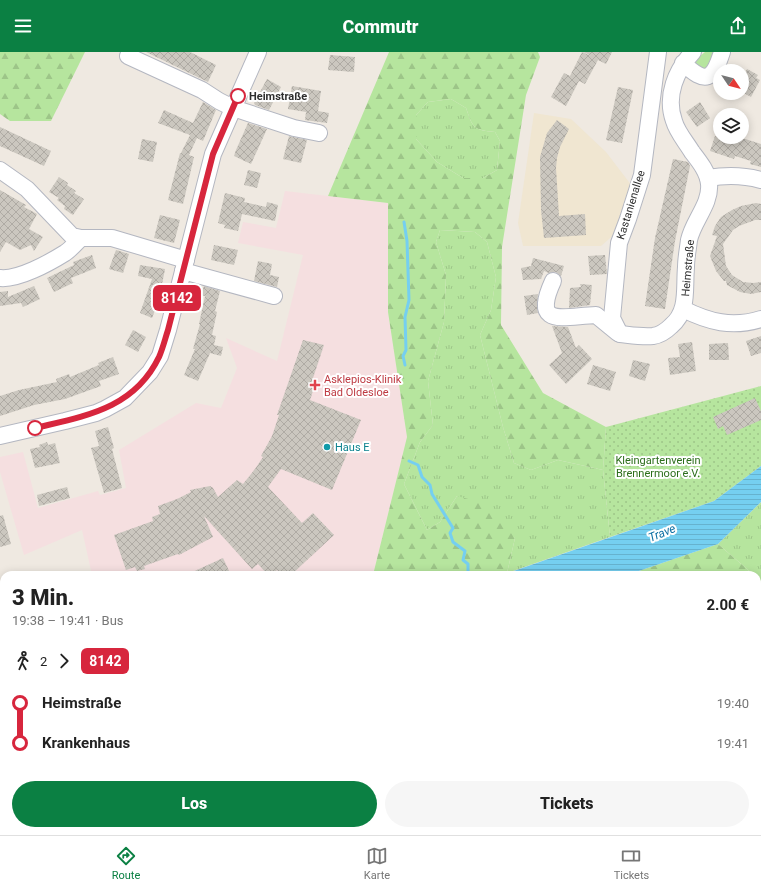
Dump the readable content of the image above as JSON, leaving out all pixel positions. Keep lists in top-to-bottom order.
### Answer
{
  "streets": {
    "street": ["Kastanienallee", "Heimstraße"]
  },
  "crossings": [
    ["Kastanienallee", "Heimstraße"]
  ],
  "water": ["Trave"],
  "parks": ["Kleingartenverein Brennermoor e.V."],
  "places": {
    "other": ["Heimstraße", "Haus E"],
    "health": ["Asklepios-Klinik Bad Oldesloe"]
  },
  "lines": ["bus line 8142"],
  "north": "bottom right",
  "page": {
    "header": "Commutr",
    "on_map": "8142",
    "heading": ["3 Min.", "19:38 – 19:41 · Bus", "2.00 €"],
    "legs": ["2", "8142"],
    "list": [
      {
        "name": "Heimstraße",
        "value": "19:40"
      },
      {
        "name": "Krankenhaus",
        "value": "19:41"
      }
    ],
    "buttons": ["Los", "Tickets"],
    "tabs": ["Route", "Karte", "Tickets"]
  }
}
